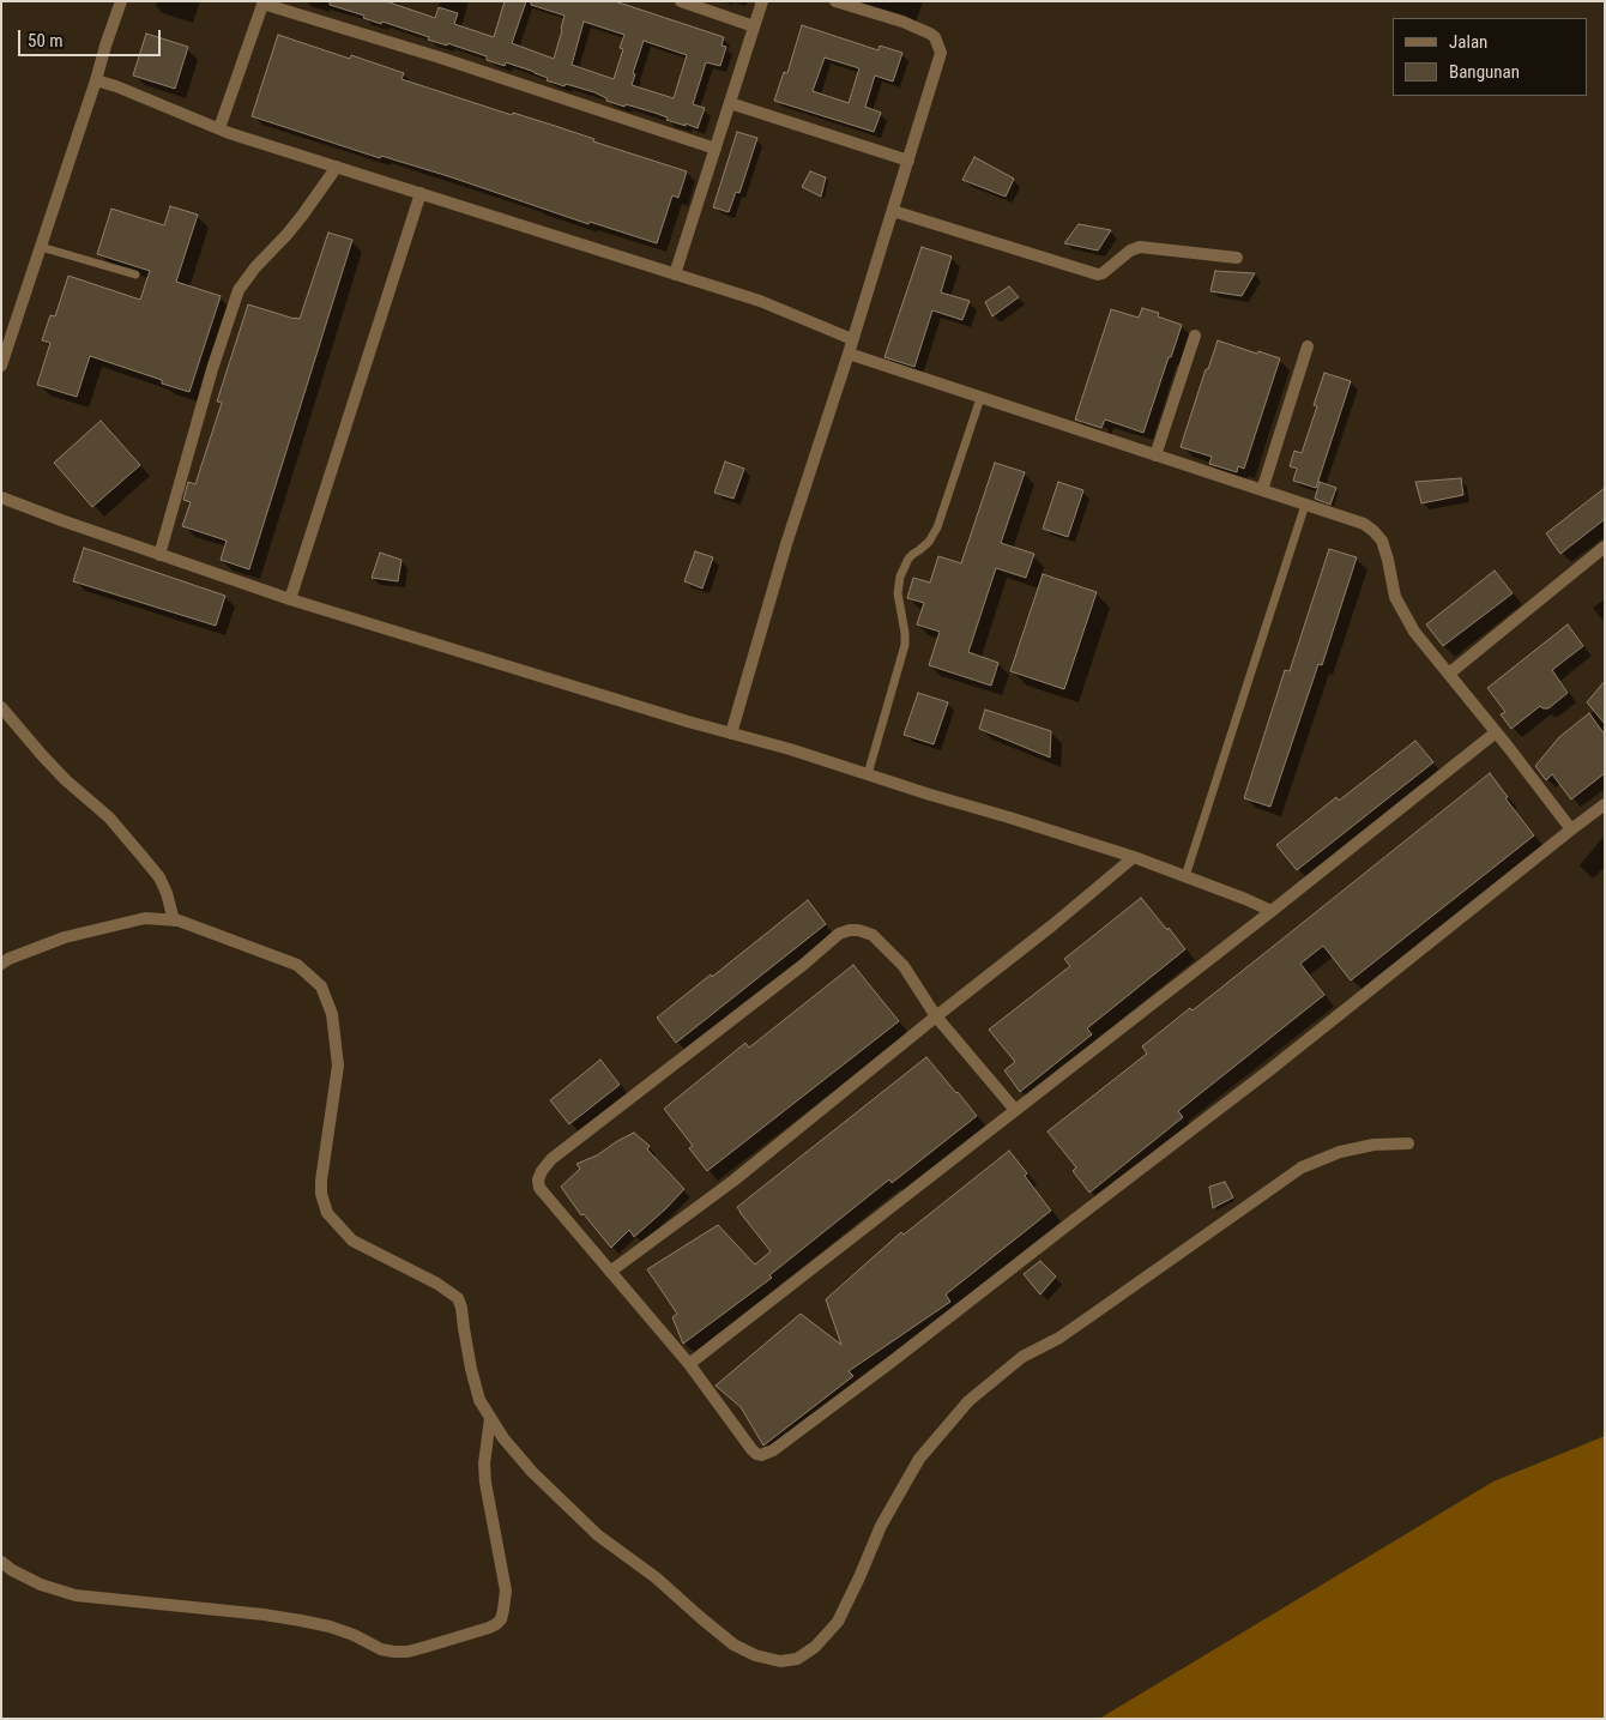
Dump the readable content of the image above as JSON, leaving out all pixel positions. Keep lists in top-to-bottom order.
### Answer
{
  "legend": ["Jalan", "Bangunan"],
  "scale_bar": "50 m"
}
